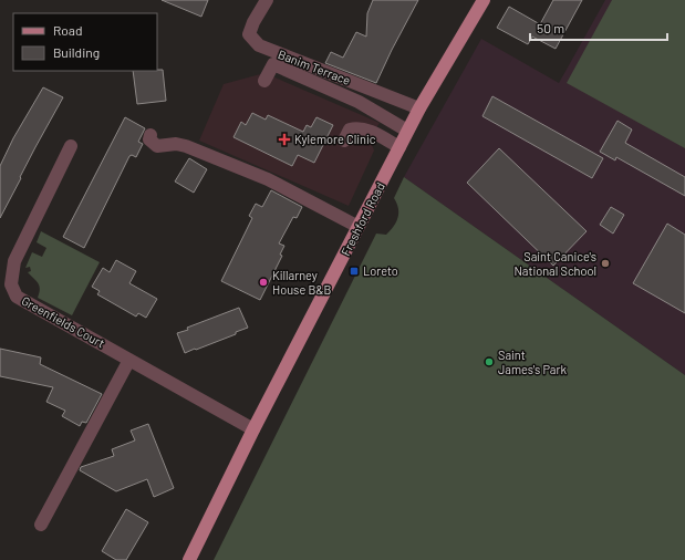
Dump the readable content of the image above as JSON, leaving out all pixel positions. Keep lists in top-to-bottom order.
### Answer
{
  "streets": {
    "main road": ["Freshford Road"],
    "street": ["Banim Terrace", "Greenfields Court"]
  },
  "crossings": [
    ["Banim Terrace", "Freshford Road"],
    ["Freshford Road", "Greenfields Court"]
  ],
  "places": {
    "health": ["Kylemore Clinic"],
    "other": ["Saint Canice's National School", "Killarney House B&B", "Saint James's Park"],
    "transit": ["Loreto"]
  },
  "legend": ["Road", "Building"],
  "scale_bar": "50 m"
}
